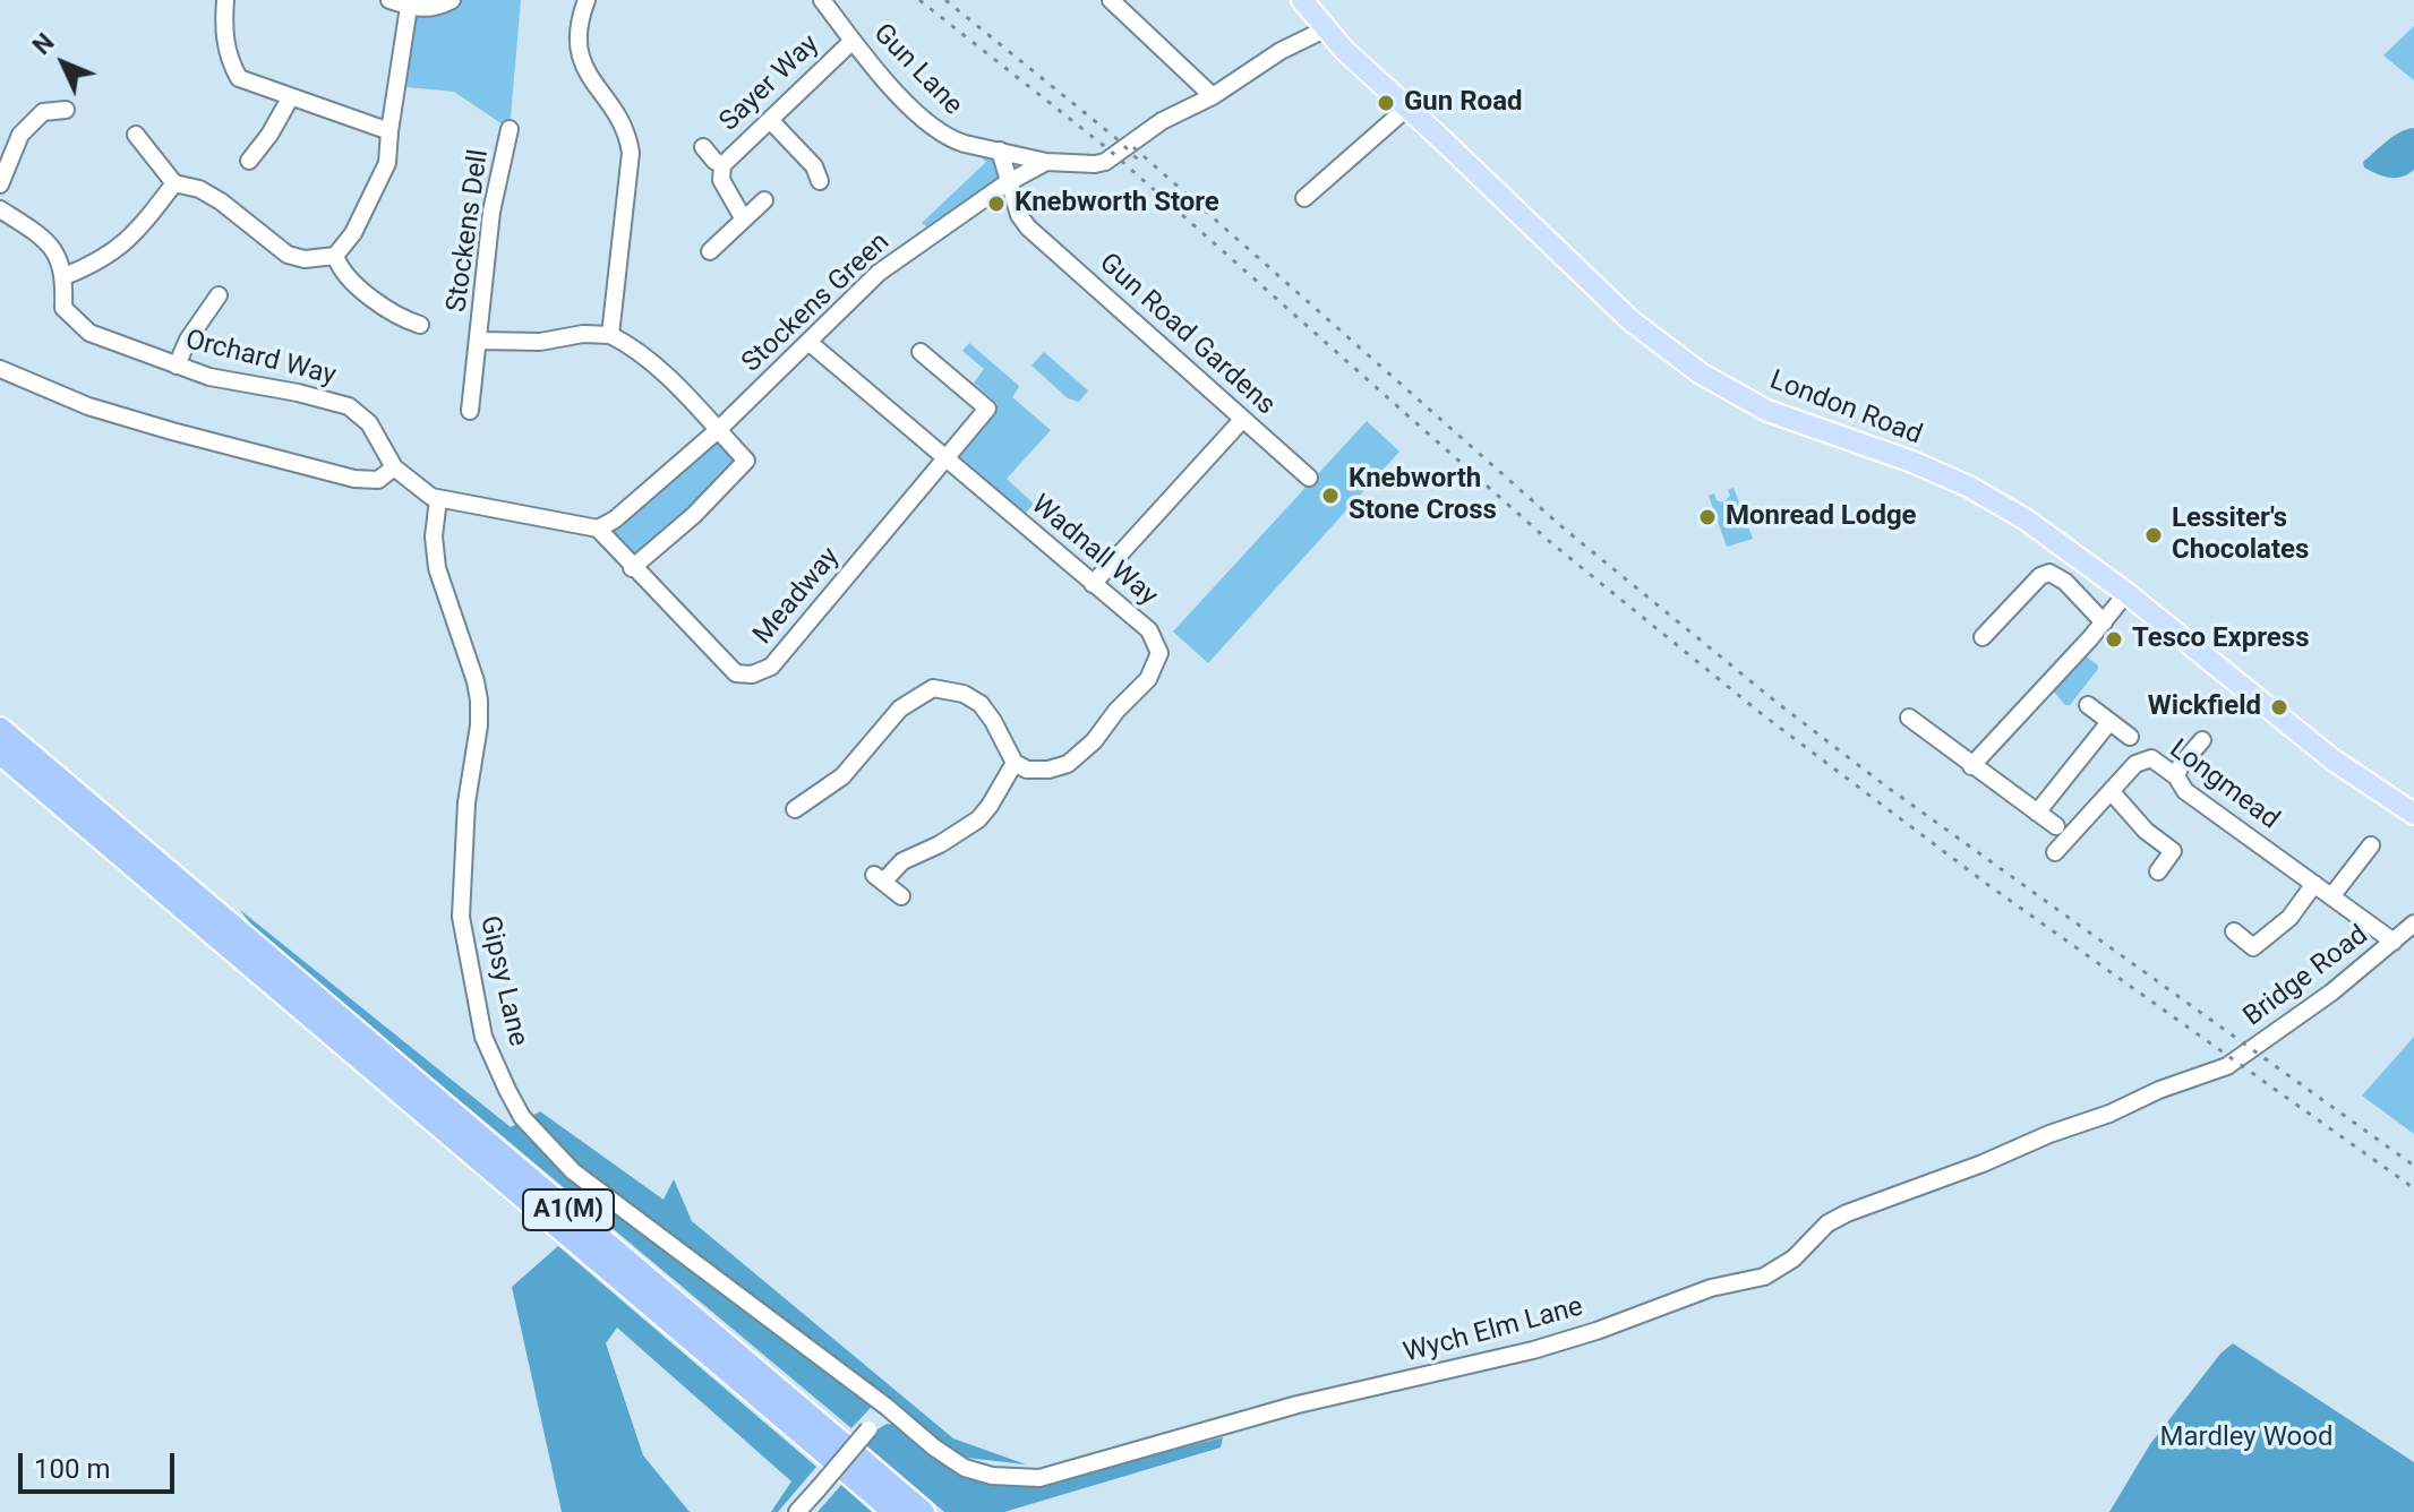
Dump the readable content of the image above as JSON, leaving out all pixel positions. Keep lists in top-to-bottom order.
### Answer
{
  "streets": {
    "highway": ["A1(M)"],
    "main road": ["London Road"],
    "street": [
      "Gun Lane",
      "Sayer Way",
      "Stockens Dell",
      "Stockens Green",
      "Gun Road Gardens",
      "Orchard Way",
      "Wadnall Way",
      "Meadway",
      "Longmead",
      "Bridge Road",
      "Gipsy Lane",
      "Wych Elm Lane"
    ]
  },
  "crossings": [
    ["Gun Lane", "Sayer Way"],
    ["Gun Lane", "Stockens Green"],
    ["Gun Lane", "Gun Road Gardens"],
    ["Stockens Green", "Gun Road Gardens"],
    ["Stockens Green", "Wadnall Way"],
    ["Stockens Green", "Meadway"],
    ["Wadnall Way", "Meadway"],
    ["Longmead", "Bridge Road"],
    ["Bridge Road", "Wych Elm Lane"],
    ["Gipsy Lane", "Wych Elm Lane"]
  ],
  "parks": ["Mardley Wood"],
  "places": [
    "Gun Road",
    "Knebworth Store",
    "Knebworth Stone Cross",
    "Monread Lodge",
    "Lessiter's Chocolates",
    "Tesco Express",
    "Wickfield"
  ],
  "scale_bar": "100 m",
  "north": "top left"
}
